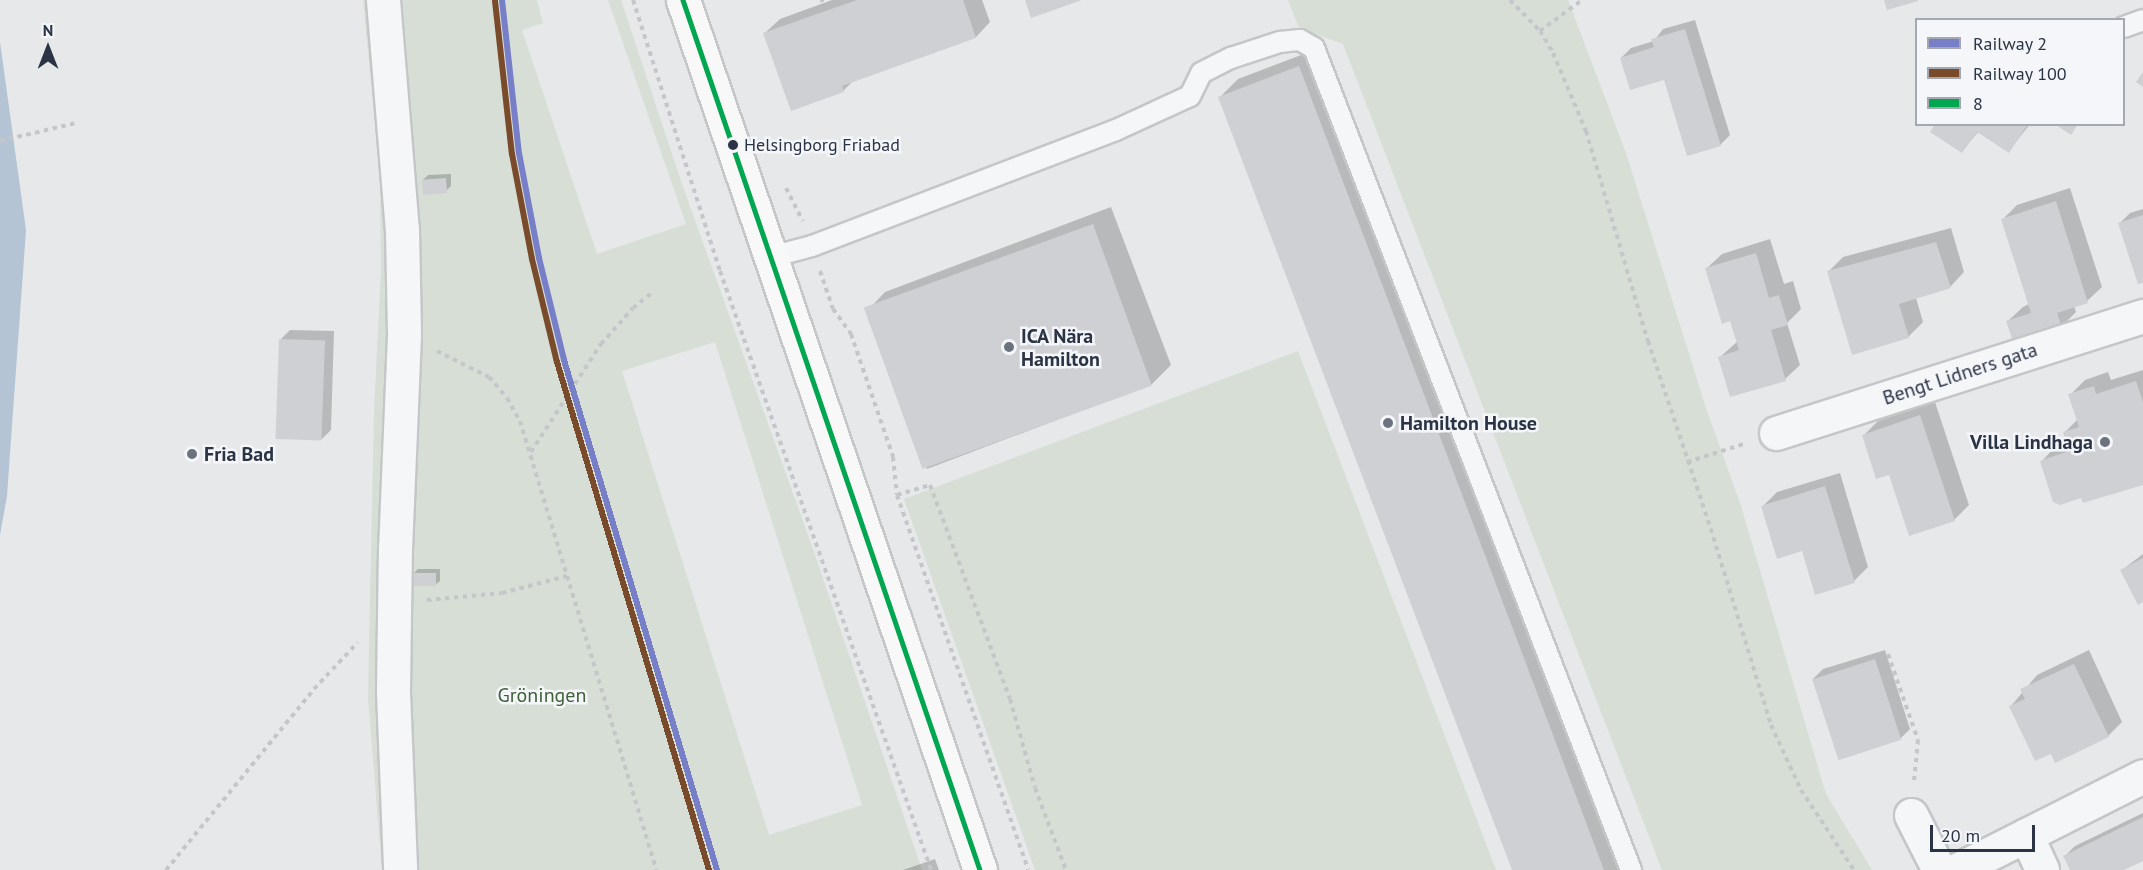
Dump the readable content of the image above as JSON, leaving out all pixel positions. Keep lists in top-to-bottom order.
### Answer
{
  "streets": {
    "street": ["Bengt Lidners gata"]
  },
  "parks": ["Gröningen"],
  "places": [
    "Helsingborg Friabad",
    "ICA Nära Hamilton",
    "Hamilton House",
    "Villa Lindhaga",
    "Fria Bad"
  ],
  "lines": ["rail line 2", "transit line 8", "rail line 100"],
  "legend": ["Railway 2", "Railway 100", "8"],
  "scale_bar": "20 m",
  "north": "top"
}
